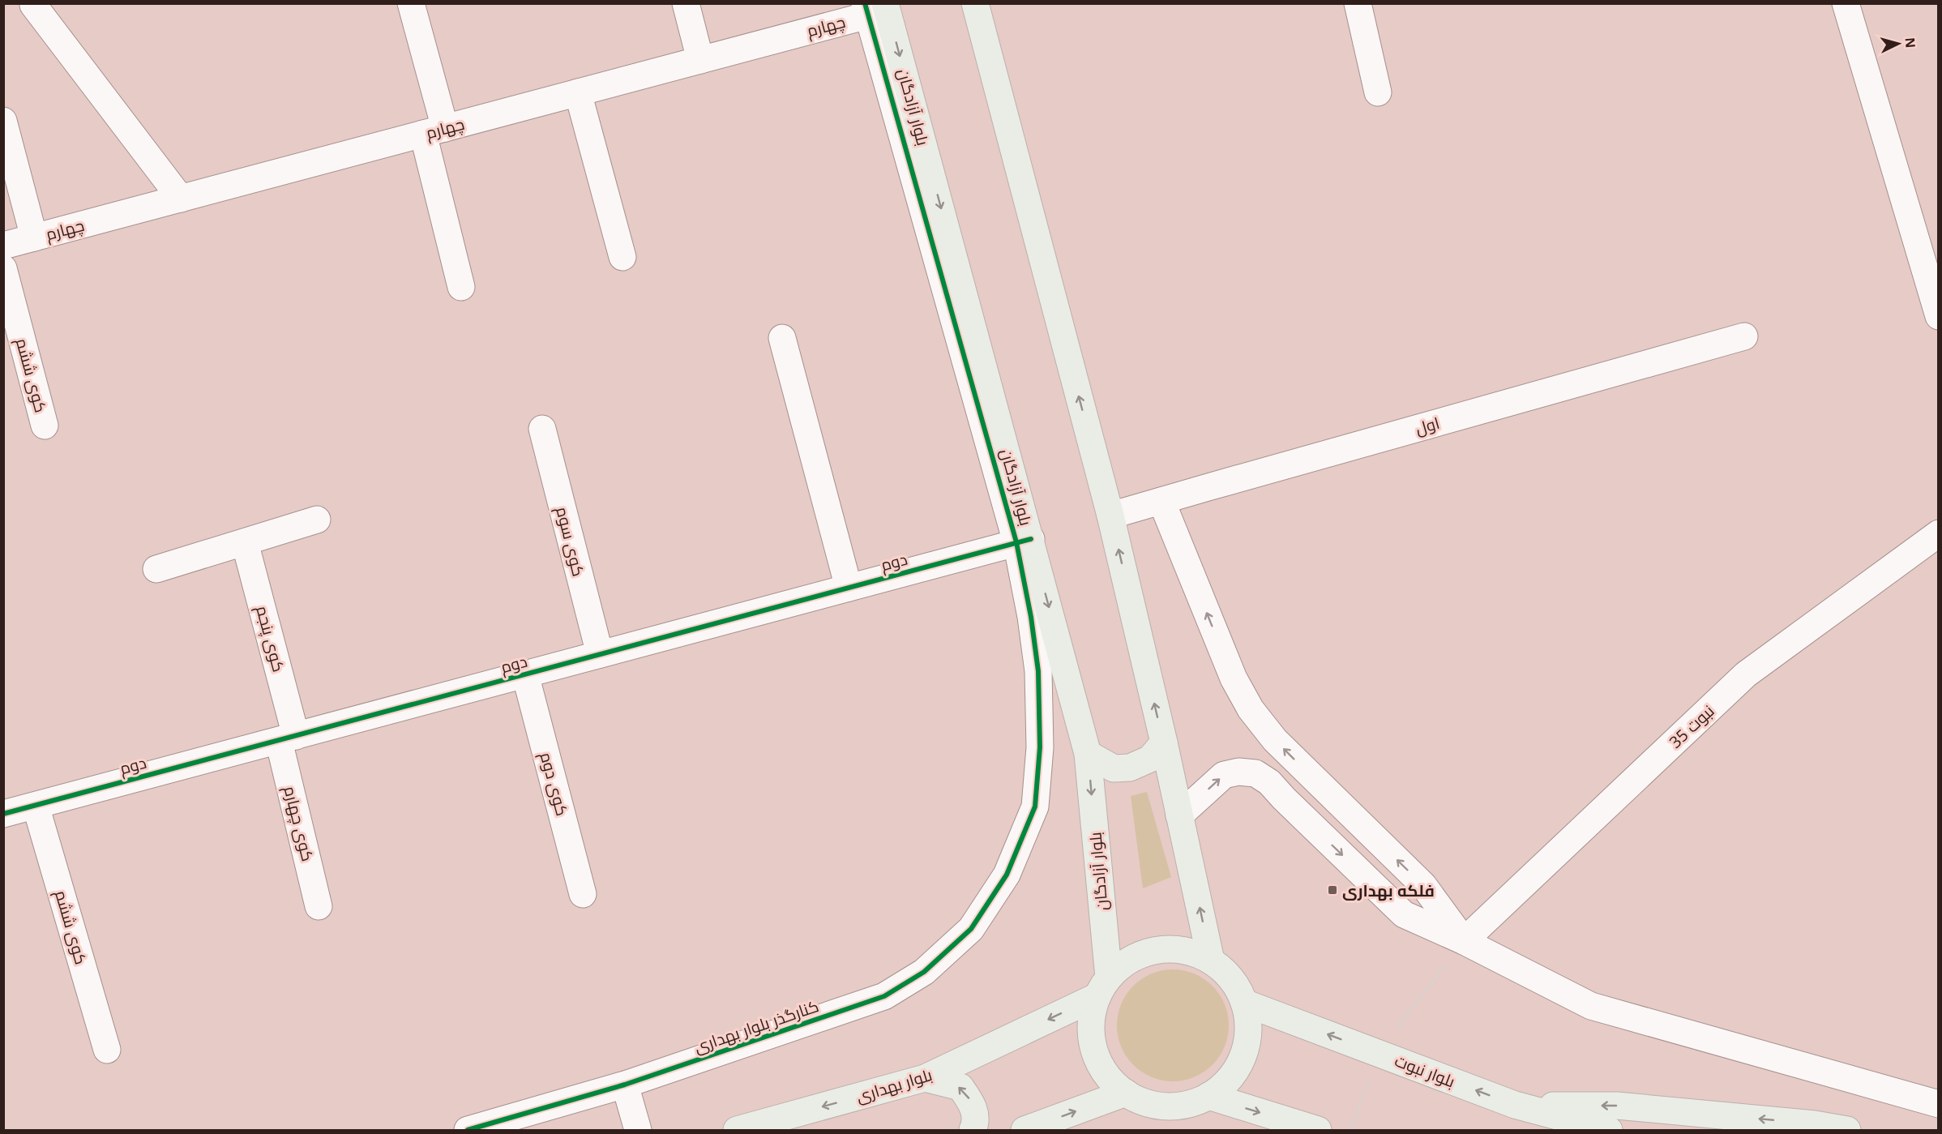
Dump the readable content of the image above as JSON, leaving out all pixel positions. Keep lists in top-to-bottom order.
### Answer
{
  "streets": {
    "main road": ["بلوار آزادگان", "بلوار نبوت", "بلوار بهداری"],
    "street": [
      "چهارم",
      "کوی ششم",
      "اول",
      "کوی سوم",
      "دوم",
      "کوی پنجم",
      "نبوت 35",
      "کوی دوم",
      "کوی چهارم",
      "کنارگذر بلوار بهداری"
    ]
  },
  "crossings": [
    ["چهارم", "بلوار آزادگان"],
    ["بلوار آزادگان", "دوم"],
    ["بلوار آزادگان", "کنارگذر بلوار بهداری"],
    ["بلوار آزادگان", "بلوار نبوت"],
    ["بلوار آزادگان", "بلوار بهداری"],
    ["کوی ششم", "دوم"],
    ["کوی سوم", "دوم"],
    ["دوم", "کوی پنجم"],
    ["دوم", "کوی دوم"],
    ["دوم", "کوی چهارم"],
    ["دوم", "کنارگذر بلوار بهداری"],
    ["کوی پنجم", "کوی چهارم"],
    ["بلوار نبوت", "بلوار بهداری"]
  ],
  "one_way": ["بلوار بهداری"],
  "places": {
    "transit": ["فلکه بهداری"]
  },
  "north": "right"
}
